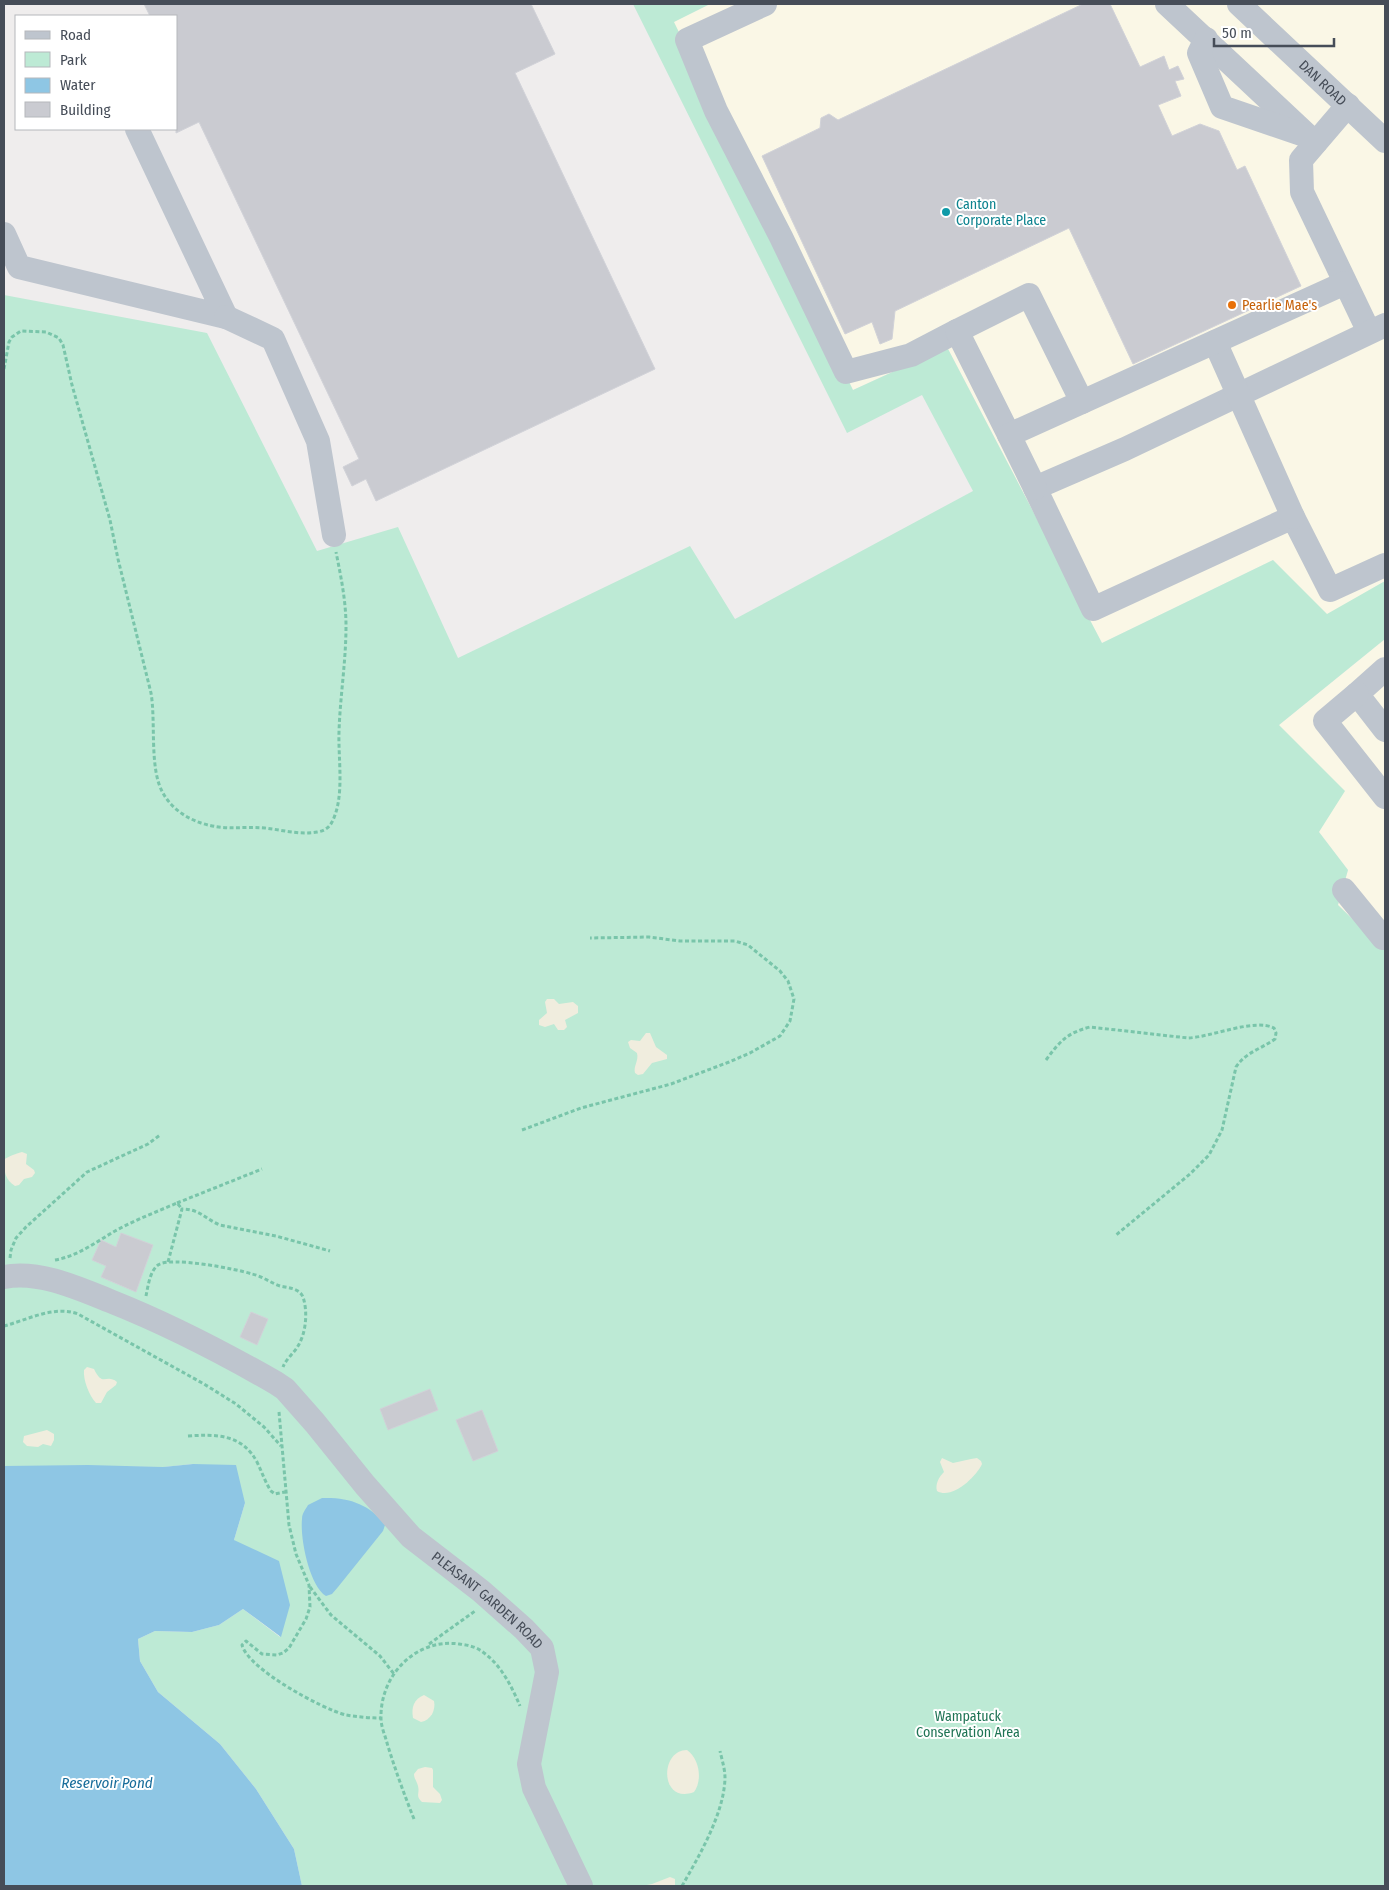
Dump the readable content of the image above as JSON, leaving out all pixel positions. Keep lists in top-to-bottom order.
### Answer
{
  "streets": {
    "street": ["DAN ROAD", "PLEASANT GARDEN ROAD"]
  },
  "water": ["Reservoir Pond"],
  "parks": ["Wampatuck Conservation Area"],
  "places": ["Canton Corporate Place", "Pearlie Mae's"],
  "legend": [
    "Road",
    "Park",
    "Water",
    "Building"
  ],
  "scale_bar": "50 m"
}
